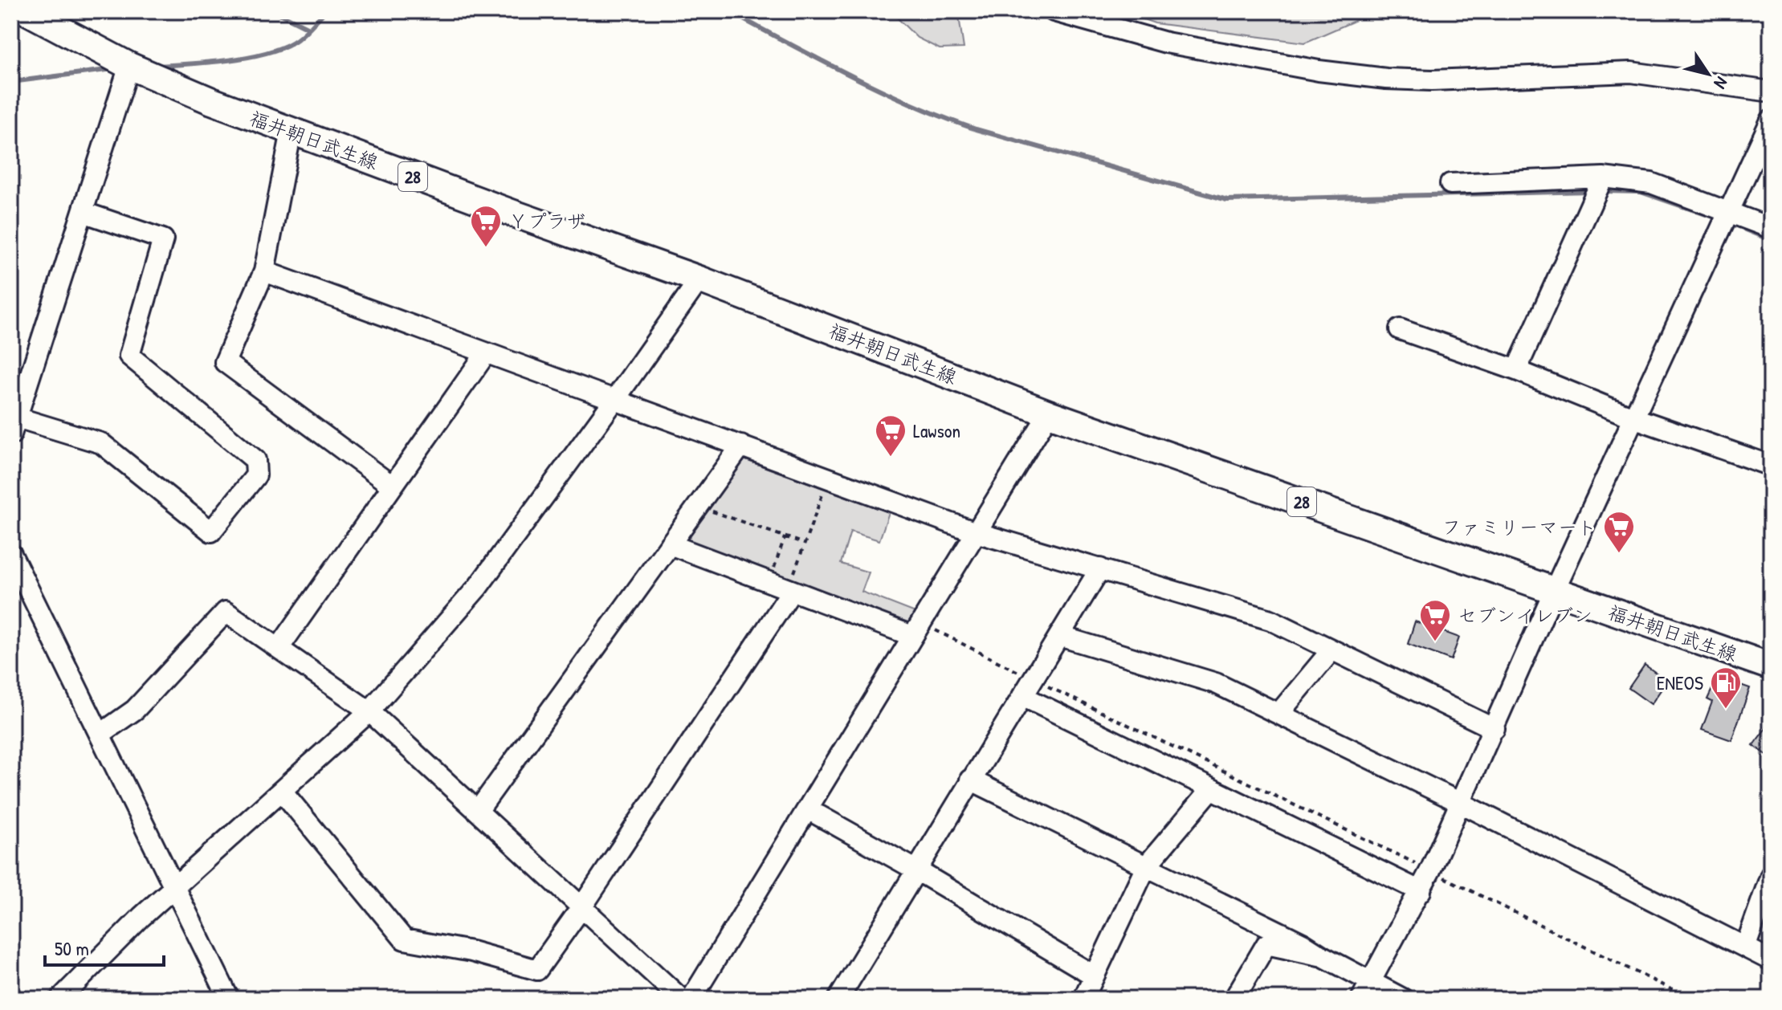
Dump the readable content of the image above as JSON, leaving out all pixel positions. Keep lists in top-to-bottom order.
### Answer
{
  "streets": {
    "main road": ["福井朝日武生線", "28"]
  },
  "places": {
    "supermarket": [
      "Ｙプラザ",
      "Lawson",
      "ファミリーマート",
      "セブンイレブン"
    ],
    "fuel station": ["ENEOS"]
  },
  "scale_bar": "50 m",
  "north": "bottom right"
}
